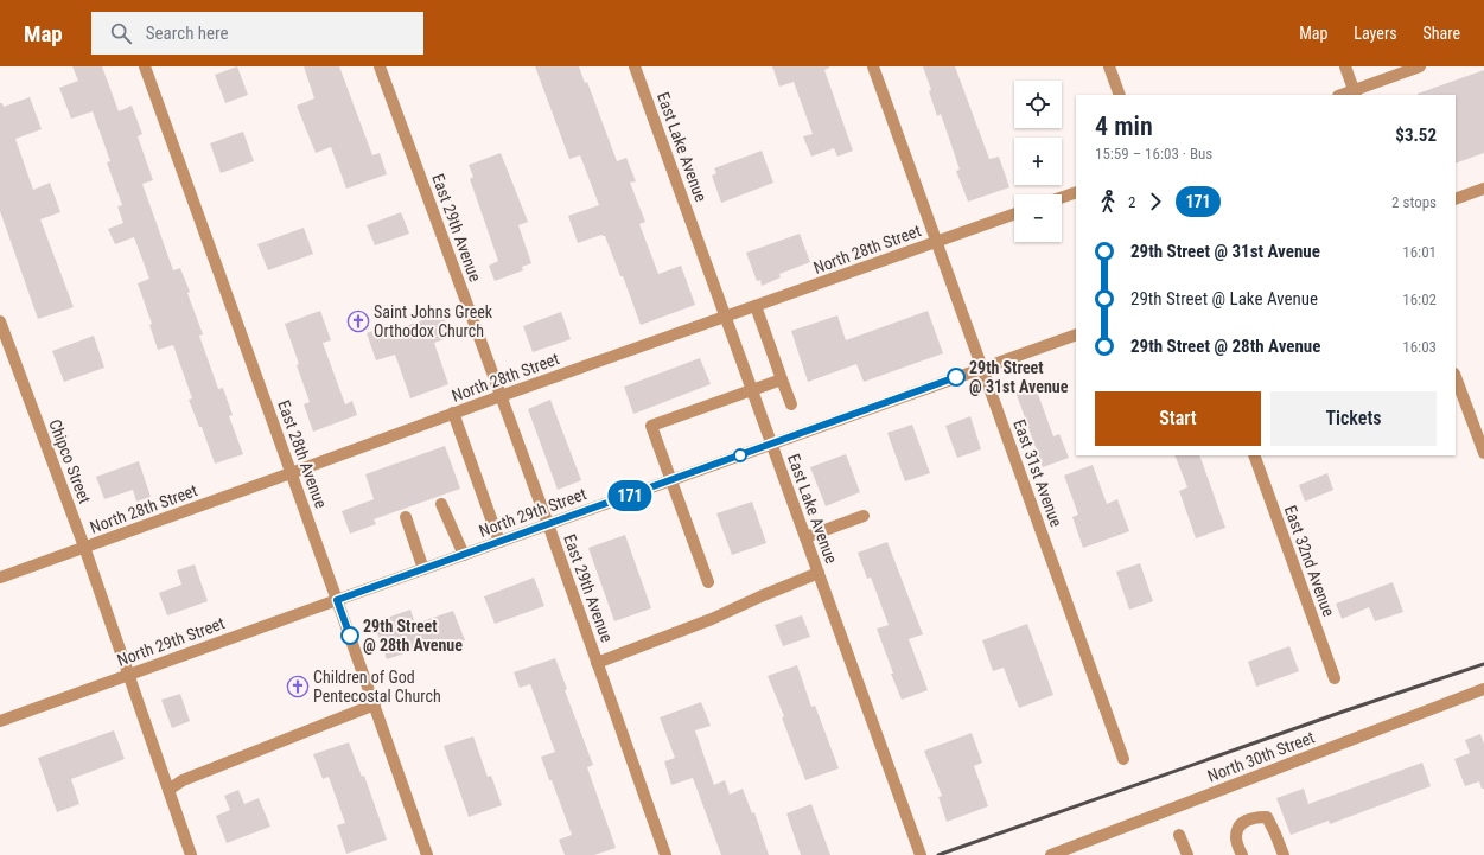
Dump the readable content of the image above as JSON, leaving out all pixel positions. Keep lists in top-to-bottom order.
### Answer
{
  "streets": {
    "street": [
      "East Lake Avenue",
      "East 29th Avenue",
      "North 28th Street",
      "East 28th Avenue",
      "Chipco Street",
      "East 31st Avenue",
      "North 29th Street",
      "East 32nd Avenue",
      "North 30th Street"
    ]
  },
  "crossings": [
    ["East Lake Avenue", "North 28th Street"],
    ["East Lake Avenue", "North 29th Street"],
    ["East 29th Avenue", "North 28th Street"],
    ["East 29th Avenue", "North 29th Street"],
    ["North 28th Street", "East 28th Avenue"],
    ["North 28th Street", "Chipco Street"],
    ["North 28th Street", "East 31st Avenue"],
    ["East 28th Avenue", "North 29th Street"],
    ["Chipco Street", "North 29th Street"],
    ["East 31st Avenue", "North 29th Street"]
  ],
  "places": {
    "church": ["Saint Johns Greek Orthodox Church", "Children of God Pentecostal Church"],
    "other": ["29th Street @ 31st Avenue", "29th Street @ 28th Avenue"]
  },
  "lines": ["bus line 171"],
  "page": {
    "header": "Map",
    "search": "Search here",
    "nav": ["Map", "Layers", "Share"],
    "on_map": "171",
    "map_buttons": ["+", "−"],
    "heading": ["4 min", "15:59 – 16:03 · Bus", "$3.52"],
    "legs": ["2", "171", "2 stops"],
    "list": [
      {
        "name": "29th Street @ 31st Avenue",
        "value": "16:01"
      },
      {
        "name": "29th Street @ Lake Avenue",
        "value": "16:02"
      },
      {
        "name": "29th Street @ 28th Avenue",
        "value": "16:03"
      }
    ],
    "buttons": ["Start", "Tickets"]
  }
}
